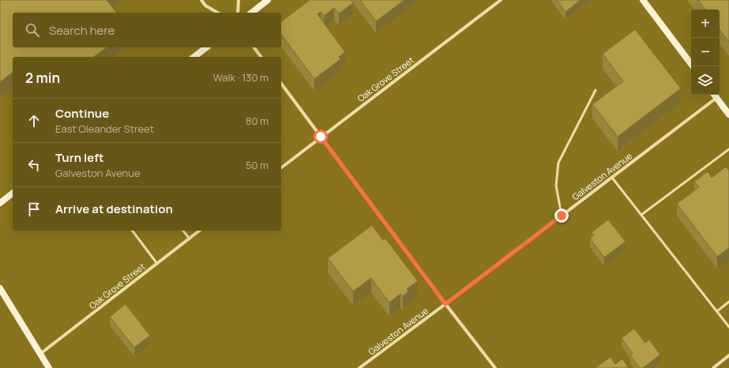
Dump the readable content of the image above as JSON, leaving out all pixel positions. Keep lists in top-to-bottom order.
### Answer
{
  "streets": {
    "street": ["Oak Grove Street", "Galveston Avenue"]
  },
  "page": {
    "map_buttons": ["+", "−"],
    "search": "Search here",
    "heading": ["2 min", "Walk · 130 m"],
    "list": [
      ["Continue", "East Oleander Street", "80 m"],
      ["Turn left", "Galveston Avenue", "50 m"],
      "Arrive at destination"
    ]
  }
}
